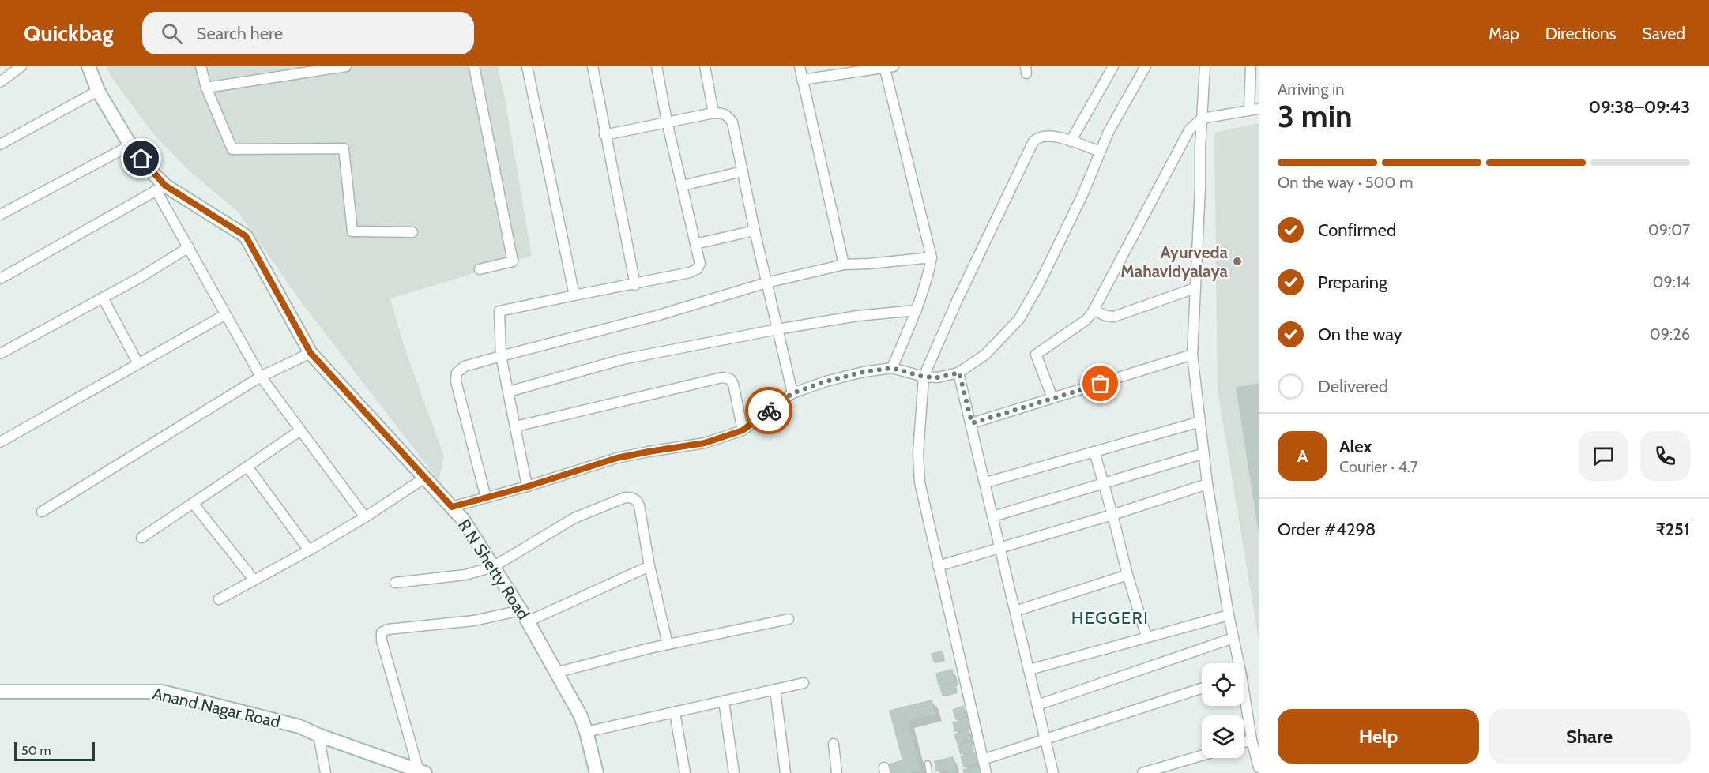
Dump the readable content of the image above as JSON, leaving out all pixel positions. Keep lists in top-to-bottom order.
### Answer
{
  "streets": {
    "street": ["R N Shetty Road", "Anand Nagar Road"]
  },
  "districts": ["HEGGERI"],
  "places": ["Ayurveda Mahavidyalaya"],
  "scale_bar": "50 m",
  "page": {
    "header": "Quickbag",
    "search": "Search here",
    "nav": ["Map", "Directions", "Saved"],
    "heading": ["3 min", "Arriving in", "09:38–09:43"],
    "panel": [
      "Alex",
      "Courier · 4.7",
      "Order #4298",
      "₹251"
    ],
    "bar": "On the way · 500 m",
    "list": [
      ["Confirmed", "09:07"],
      ["Preparing", "09:14"],
      ["On the way", "09:26"],
      "Delivered"
    ],
    "round": "A",
    "buttons": ["Help", "Share"],
    "scale": "50 m"
  }
}
